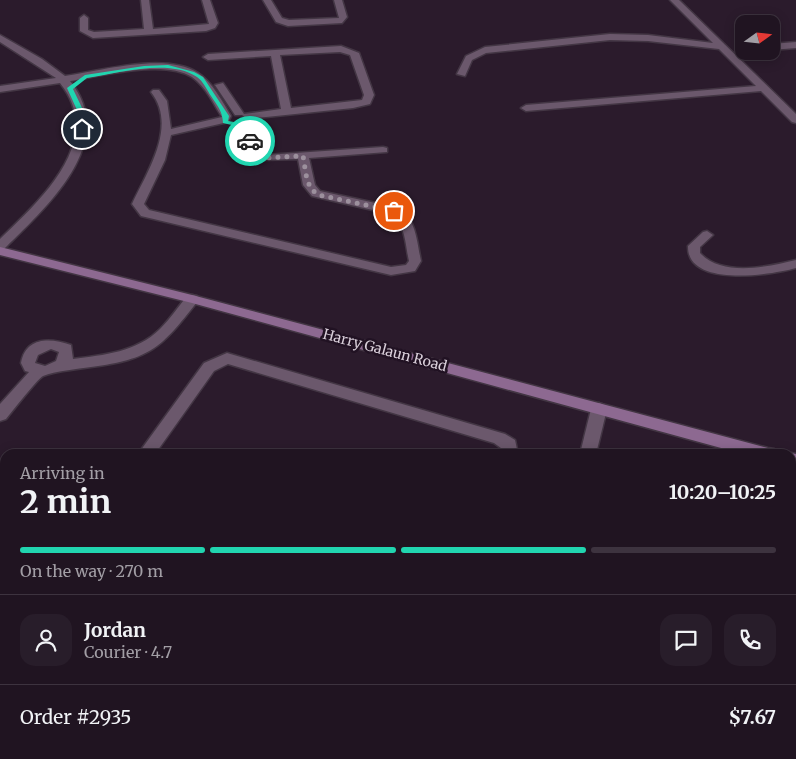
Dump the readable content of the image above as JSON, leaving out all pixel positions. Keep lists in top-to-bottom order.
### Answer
{
  "streets": {
    "main road": ["Harry Galaun Road"]
  },
  "north": "right",
  "page": {
    "heading": ["2 min", "Arriving in", "10:20–10:25"],
    "panel": [
      "Jordan",
      "Courier · 4.7",
      "Order #2935",
      "$7.67"
    ],
    "bar": "On the way · 270 m"
  }
}
